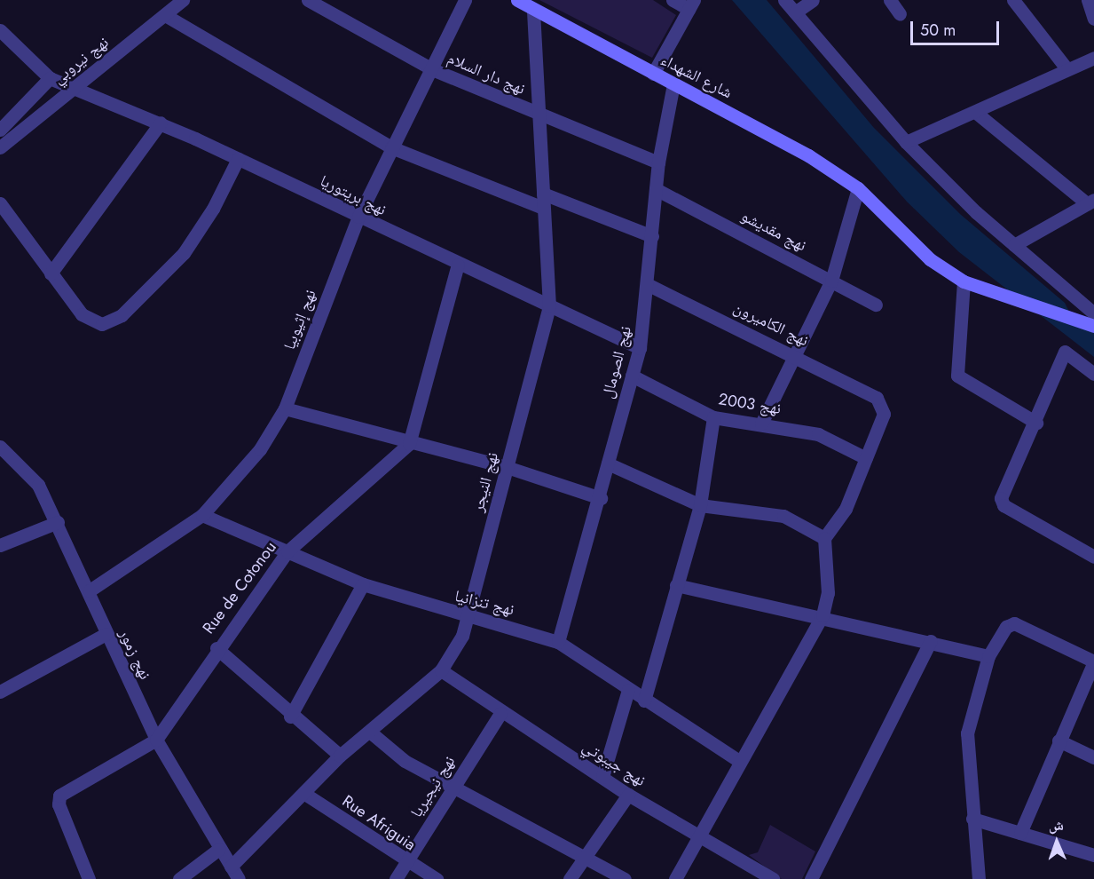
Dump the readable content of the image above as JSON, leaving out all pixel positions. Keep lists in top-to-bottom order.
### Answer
{
  "streets": {
    "main road": ["شارع الشهداء"],
    "street": [
      "نهج نيروبي",
      "نهج دار السلام",
      "نهج بريتوريا",
      "نهج مقديشو",
      "نهج إثيوبيا",
      "نهج الكاميرون",
      "نهج الصومال",
      "نهج 2003",
      "نهج النيجر",
      "Rue de Cotonou",
      "نهج تنزانيا",
      "نهج زمور",
      "نهج جيبوتي",
      "نهج نيجيريا",
      "Rue Afriguia"
    ]
  },
  "crossings": [
    ["نهج نيروبي", "نهج بريتوريا"],
    ["نهج دار السلام", "نهج إثيوبيا"],
    ["نهج دار السلام", "نهج الصومال"],
    ["نهج دار السلام", "نهج النيجر"],
    ["شارع الشهداء", "نهج الصومال"],
    ["شارع الشهداء", "نهج النيجر"],
    ["نهج بريتوريا", "نهج إثيوبيا"],
    ["نهج بريتوريا", "نهج الصومال"],
    ["نهج بريتوريا", "نهج النيجر"],
    ["نهج مقديشو", "نهج الصومال"],
    ["نهج إثيوبيا", "نهج تنزانيا"],
    ["نهج إثيوبيا", "نهج زمور"],
    ["نهج الكاميرون", "نهج الصومال"],
    ["نهج الكاميرون", "نهج 2003"],
    ["نهج الصومال", "نهج 2003"],
    ["نهج الصومال", "نهج تنزانيا"],
    ["نهج النيجر", "نهج تنزانيا"],
    ["نهج النيجر", "نهج زمور"],
    ["نهج النيجر", "نهج جيبوتي"],
    ["نهج النيجر", "Rue Afriguia"],
    ["Rue de Cotonou", "نهج تنزانيا"],
    ["Rue de Cotonou", "نهج زمور"],
    ["نهج جيبوتي", "نهج نيجيريا"],
    ["نهج نيجيريا", "Rue Afriguia"]
  ],
  "scale_bar": "50 m",
  "north": "top"
}
